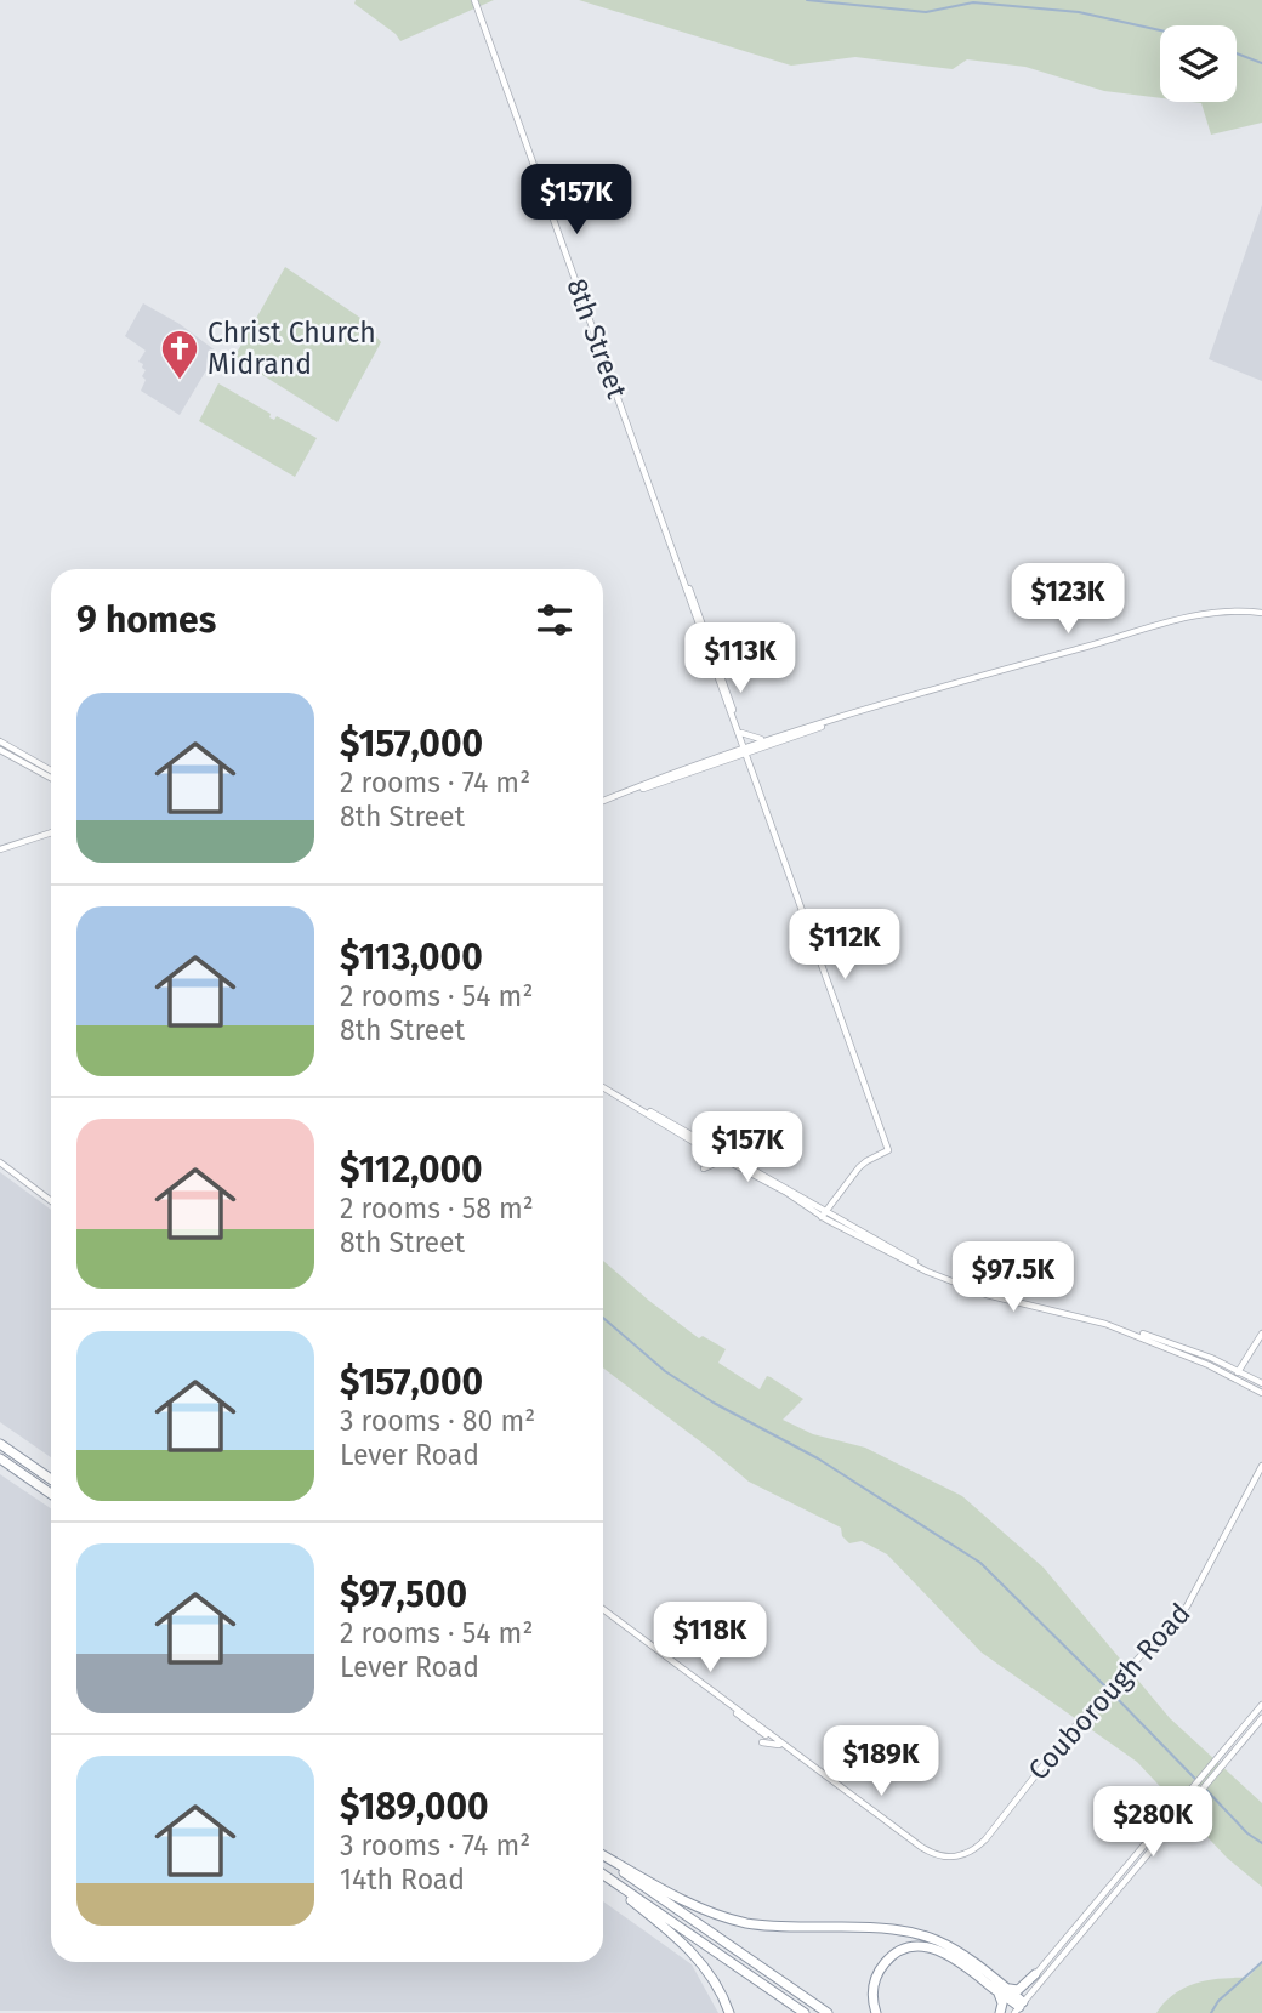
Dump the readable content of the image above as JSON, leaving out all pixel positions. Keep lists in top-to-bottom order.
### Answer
{
  "streets": {
    "street": ["8th Street", "Couborough Road"]
  },
  "places": {
    "church": ["Christ Church Midrand"]
  },
  "page": {
    "price": [
      "$157K",
      "$123K",
      "$113K",
      "$112K",
      "$157K",
      "$97.5K",
      "$118K",
      "$189K",
      "$280K"
    ],
    "heading": "9 homes",
    "list": [
      {
        "name": "$157,000",
        "note": "2 rooms · 74 m² · 8th Street"
      },
      {
        "name": "$113,000",
        "note": "2 rooms · 54 m² · 8th Street"
      },
      {
        "name": "$112,000",
        "note": "2 rooms · 58 m² · 8th Street"
      },
      {
        "name": "$157,000",
        "note": "3 rooms · 80 m² · Lever Road"
      },
      {
        "name": "$97,500",
        "note": "2 rooms · 54 m² · Lever Road"
      },
      {
        "name": "$189,000",
        "note": "3 rooms · 74 m² · 14th Road"
      }
    ]
  }
}
